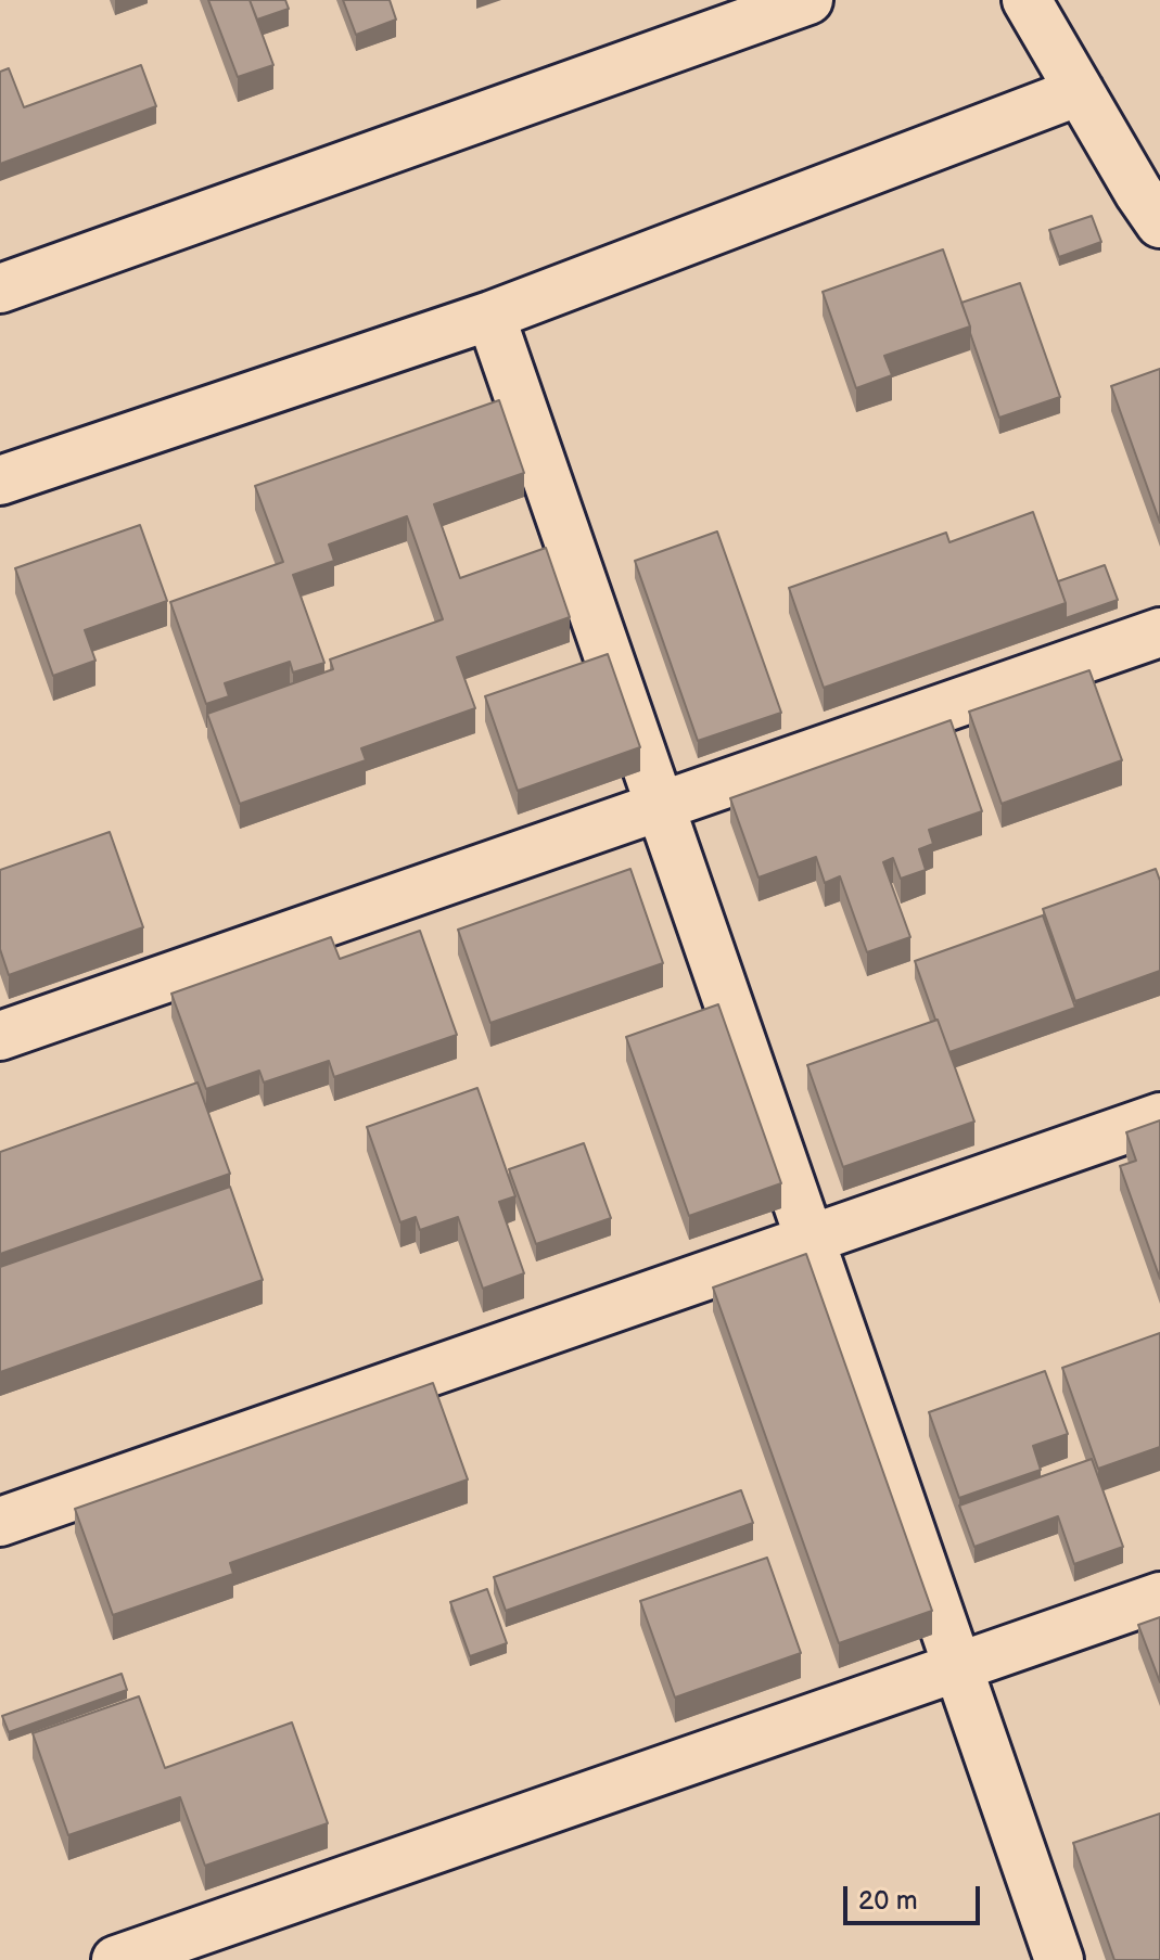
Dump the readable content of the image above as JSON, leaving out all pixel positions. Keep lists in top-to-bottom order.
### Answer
{
  "scale_bar": "20 m"
}
